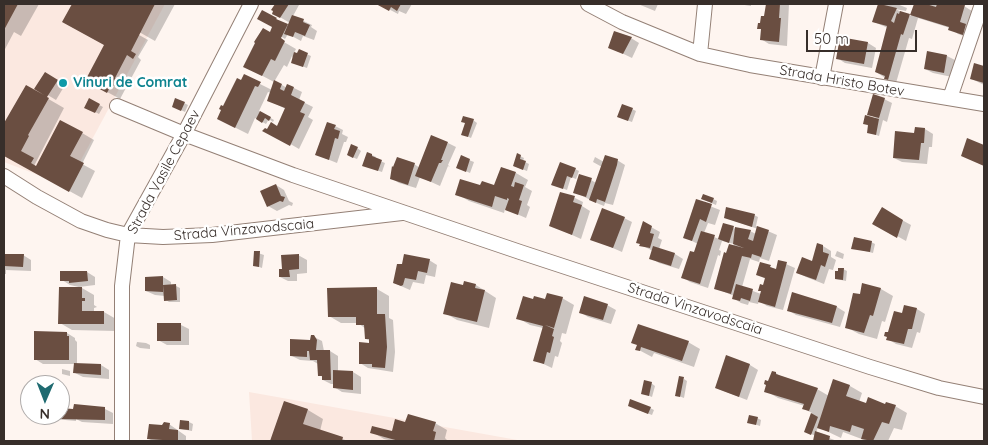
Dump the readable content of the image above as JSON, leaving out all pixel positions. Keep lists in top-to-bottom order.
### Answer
{
  "streets": {
    "street": ["Strada Hristo Botev", "Strada Vasile Cepaev", "Strada Vinzavodscaia"]
  },
  "crossings": [
    ["Strada Vasile Cepaev", "Strada Vinzavodscaia"]
  ],
  "places": ["Vinuri de Comrat"],
  "scale_bar": "50 m",
  "north": "bottom"
}
